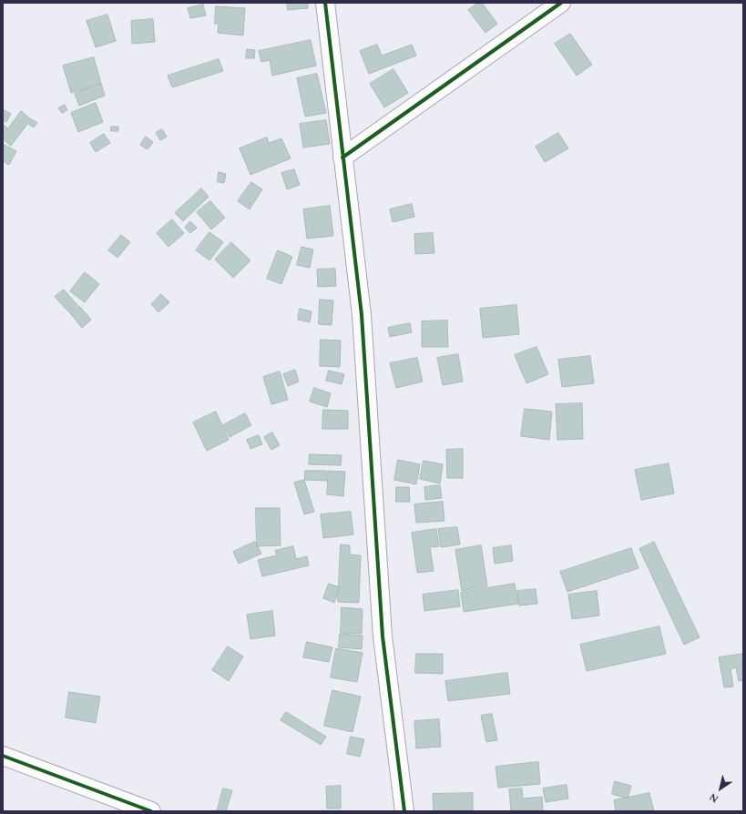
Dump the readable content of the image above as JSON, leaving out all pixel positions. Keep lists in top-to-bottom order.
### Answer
{
  "north": "bottom left"
}
